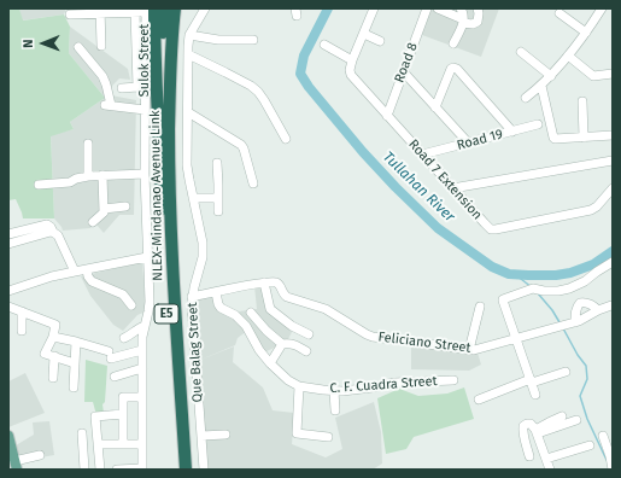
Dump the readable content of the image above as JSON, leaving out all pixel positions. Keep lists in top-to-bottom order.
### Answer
{
  "streets": {
    "highway": ["NLEX-Mindanao Avenue Link", "E5"],
    "street": [
      "Sulok Street",
      "Road 8",
      "Road 19",
      "Road 7 Extension",
      "Feliciano Street",
      "Que Balag Street",
      "C. F. Cuadra Street"
    ]
  },
  "crossings": [
    ["Sulok Street", "NLEX-Mindanao Avenue Link"],
    ["Road 8", "Road 7 Extension"],
    ["Road 19", "Road 7 Extension"]
  ],
  "water": ["Tullahan River"],
  "north": "left"
}
